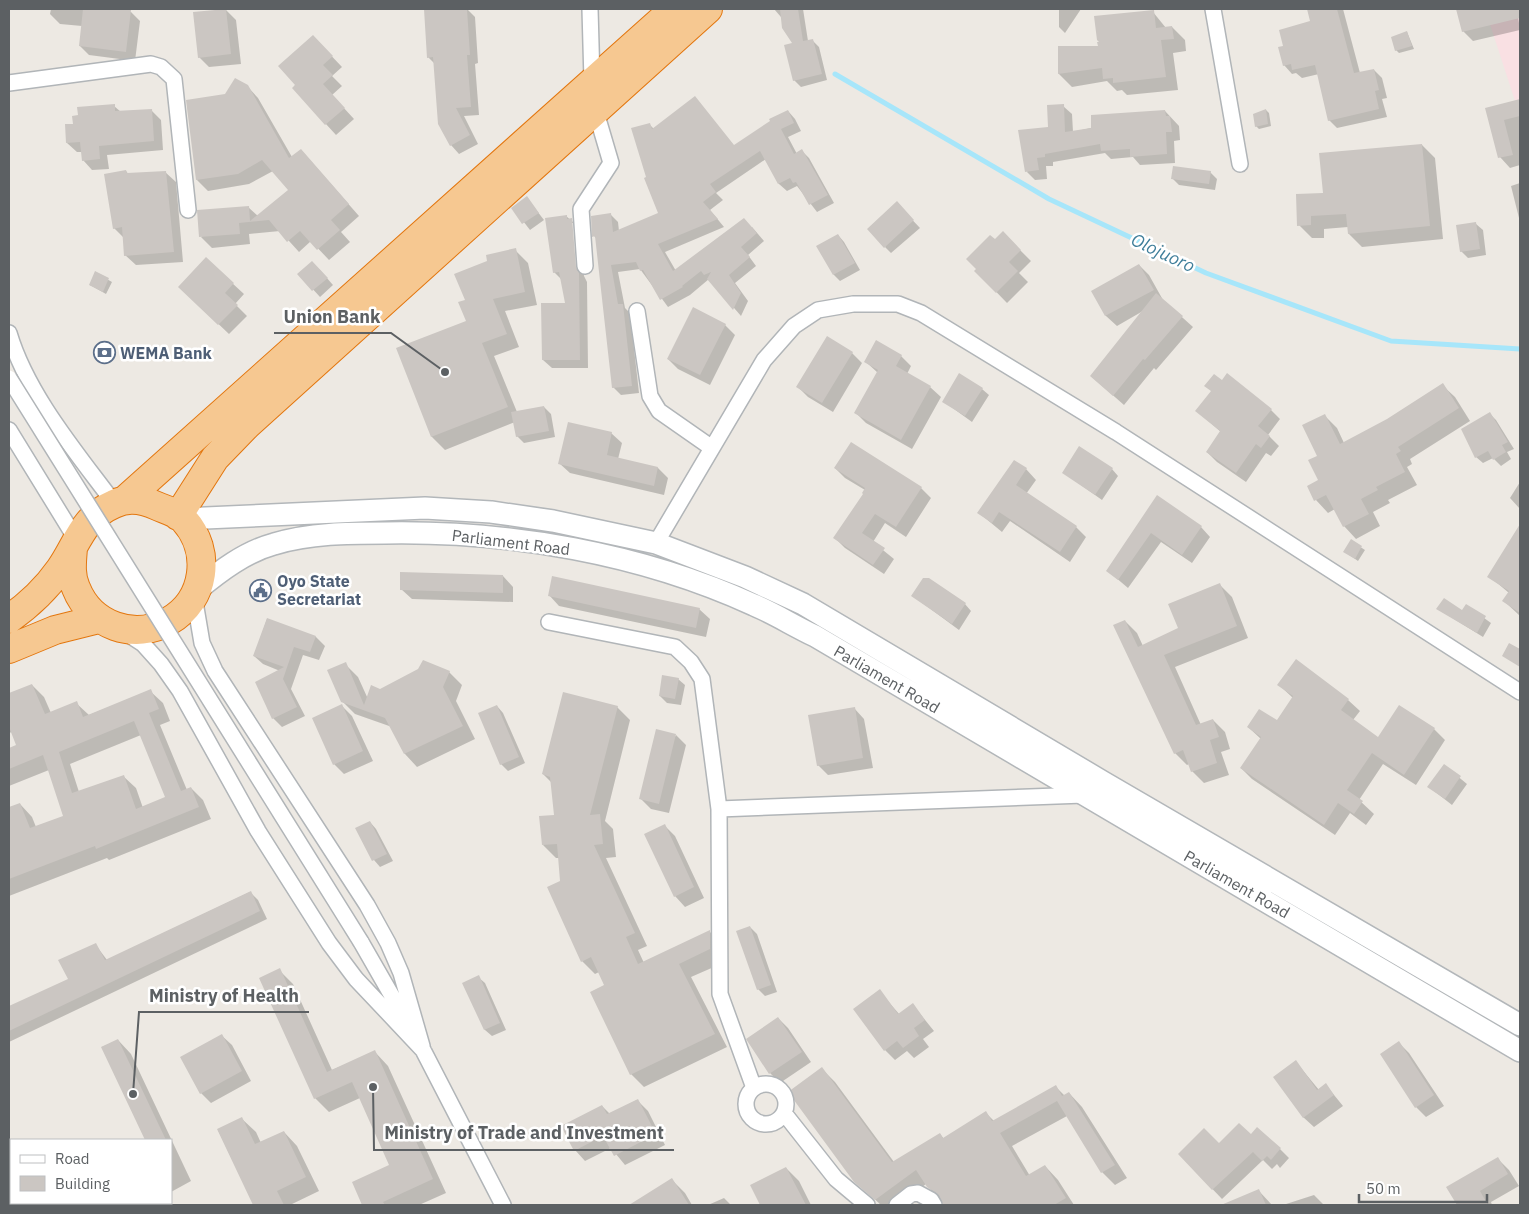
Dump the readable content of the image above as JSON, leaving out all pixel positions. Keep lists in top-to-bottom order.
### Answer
{
  "streets": {
    "main road": ["Parliament Road"]
  },
  "water": ["Olojuoro"],
  "places": {
    "bank": ["WEMA Bank"],
    "other": ["Union Bank", "Ministry of Trade and Investment", "Ministry of Health"],
    "public building": ["Oyo State Secretariat"]
  },
  "legend": ["Road", "Building"],
  "scale_bar": "50 m"
}
